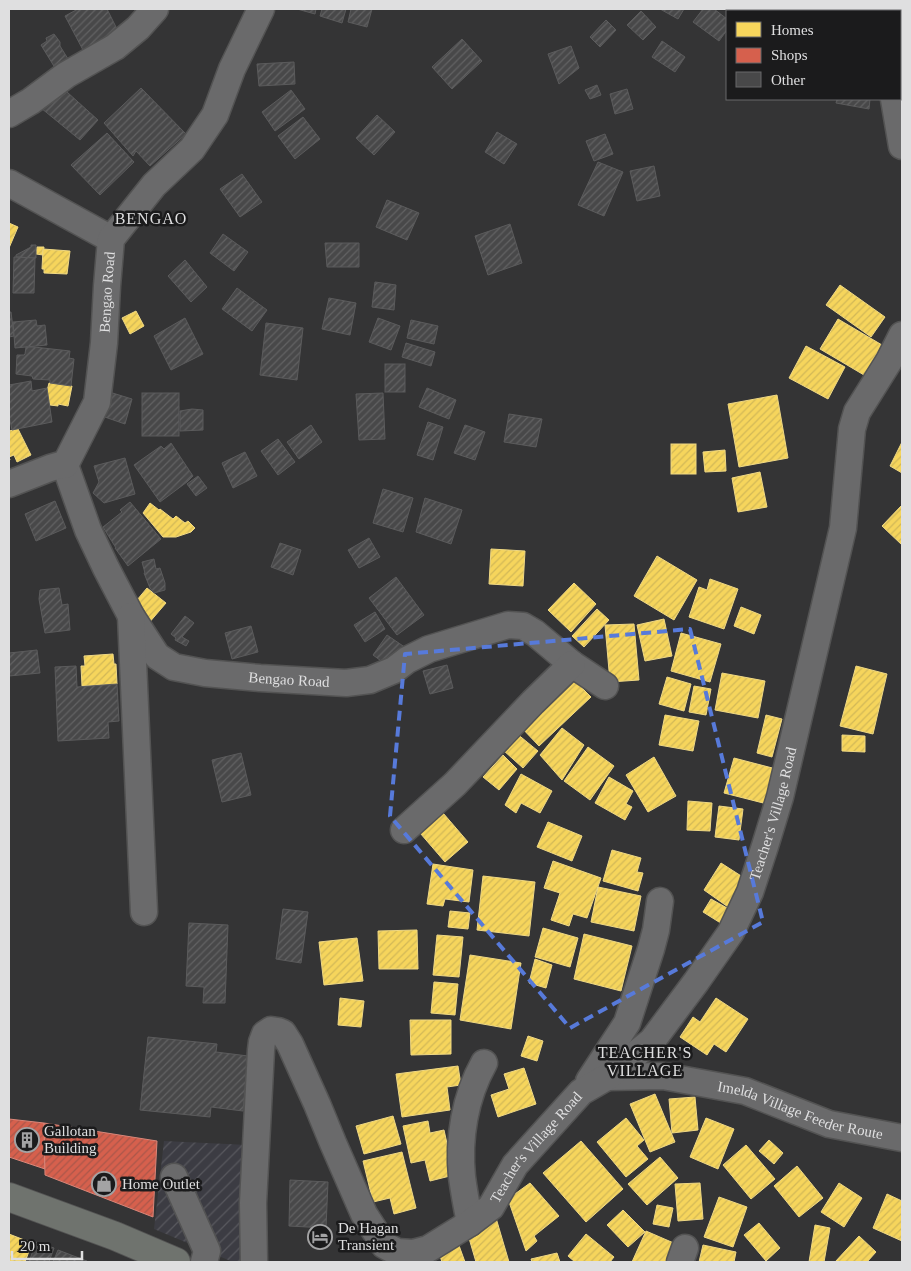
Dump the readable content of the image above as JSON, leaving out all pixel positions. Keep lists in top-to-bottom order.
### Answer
{
  "streets": {
    "street": ["Bengao Road", "Teacher's Village Road", "Imelda Village Feeder Route"]
  },
  "crossings": [
    ["Teacher's Village Road", "Imelda Village Feeder Route"]
  ],
  "districts": ["BENGAO", "TEACHER'S VILLAGE"],
  "places": {
    "building": ["Gallotan Building"],
    "shop": ["Home Outlet"],
    "hotel": ["De Hagan Transient"]
  },
  "legend": ["Homes", "Shops", "Other"],
  "scale_bar": "20 m"
}
